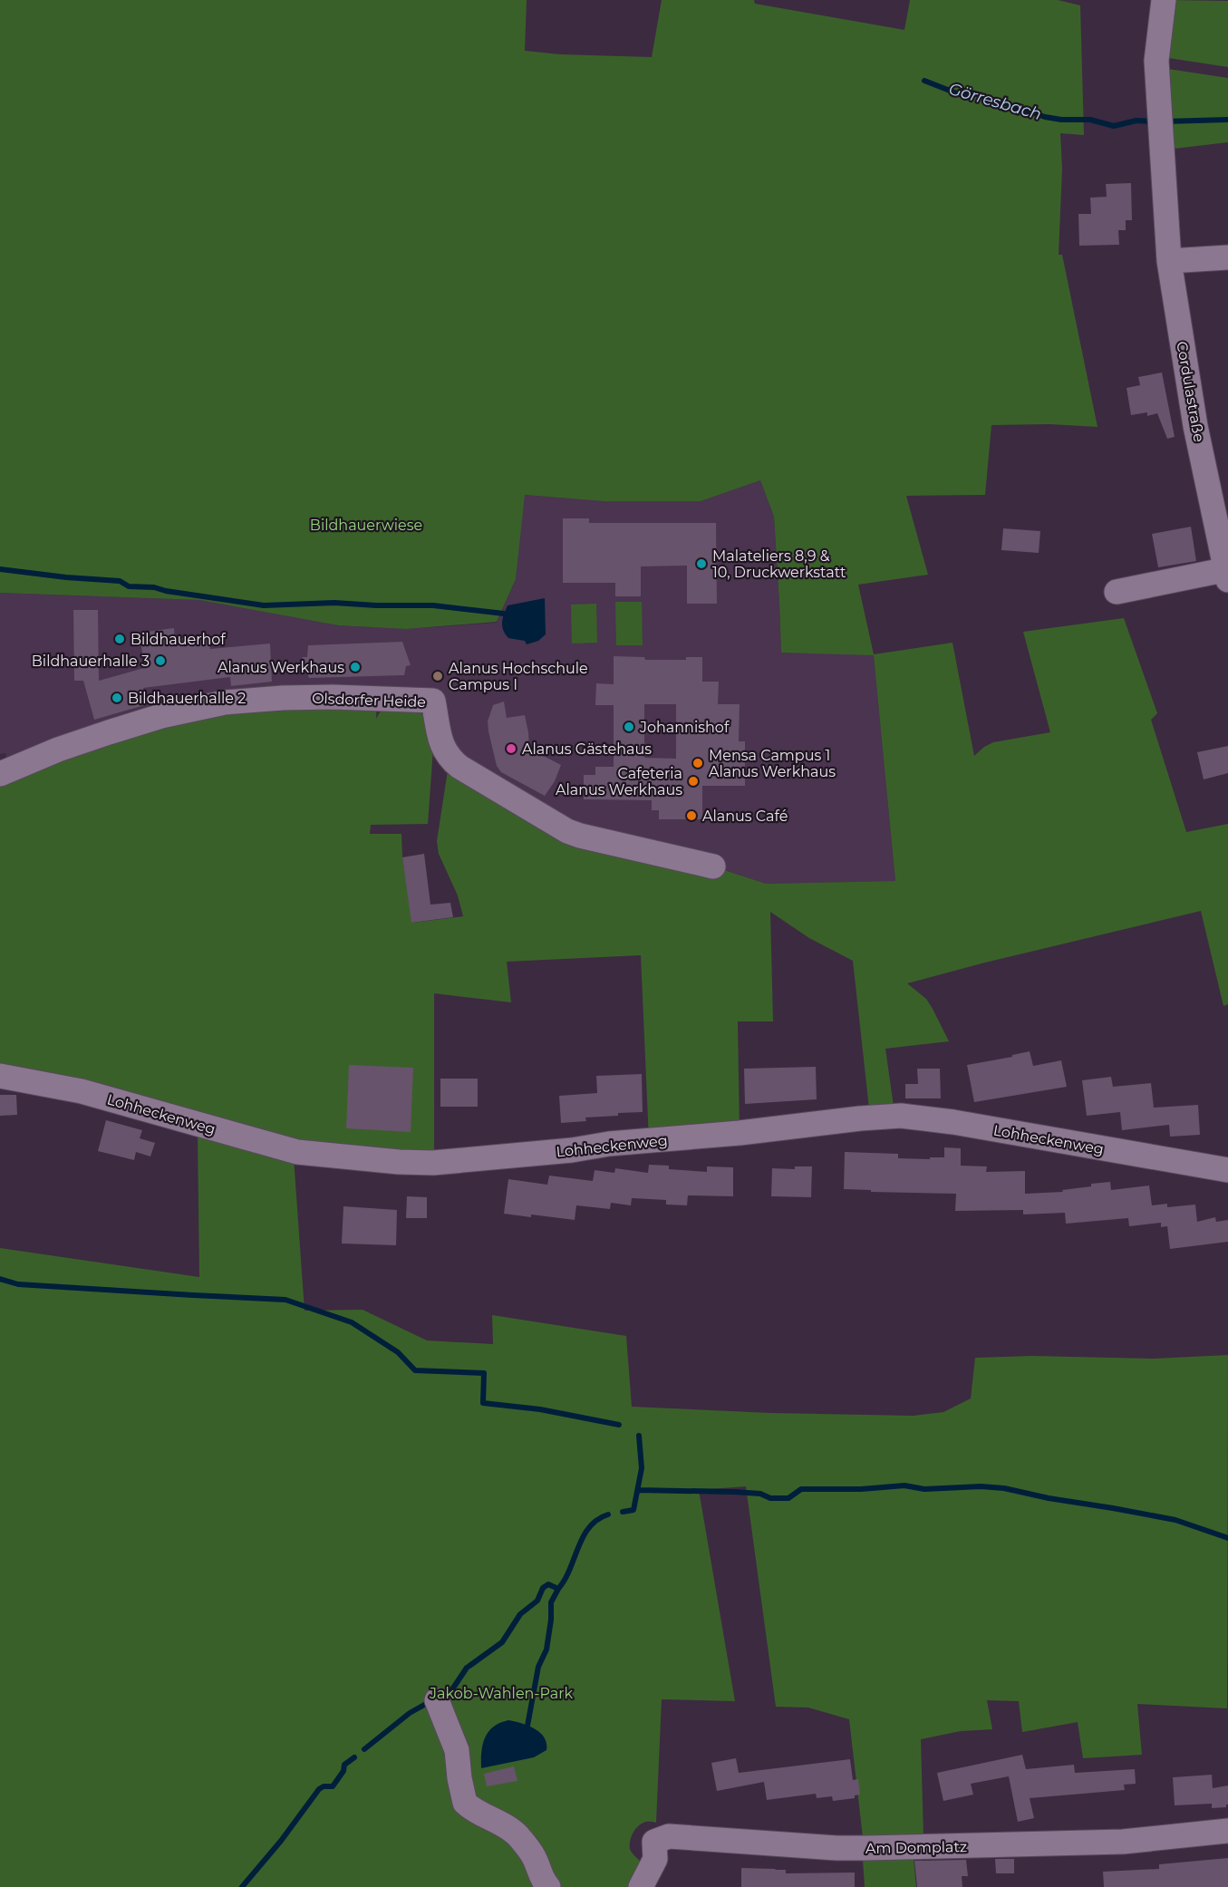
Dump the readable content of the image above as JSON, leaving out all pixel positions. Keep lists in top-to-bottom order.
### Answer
{
  "streets": {
    "street": [
      "Cordulastraße",
      "Olsdorfer Heide",
      "Lohheckenweg",
      "Am Domplatz"
    ]
  },
  "water": ["Görresbach"],
  "parks": ["Bildhauerwiese", "Jakob-Wahlen-Park"],
  "places": [
    "Malateliers 8,9 & 10, Druckwerkstatt",
    "Bildhauerhof",
    "Bildhauerhalle 3",
    "Alanus Werkhaus",
    "Alanus Hochschule Campus I",
    "Bildhauerhalle 2",
    "Johannishof",
    "Alanus Gästehaus",
    "Mensa Campus 1 Alanus Werkhaus",
    "Cafeteria Alanus Werkhaus",
    "Alanus Café"
  ]
}
